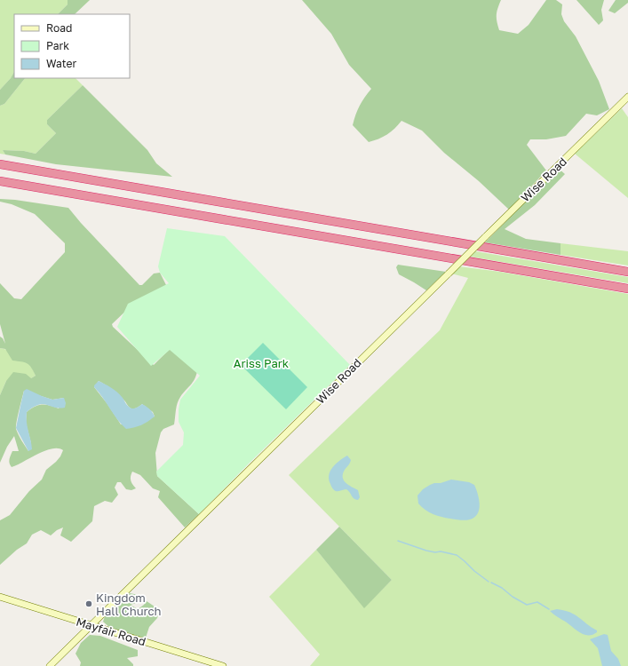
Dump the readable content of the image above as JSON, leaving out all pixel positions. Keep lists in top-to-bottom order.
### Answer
{
  "streets": {
    "street": ["Wise Road", "Mayfair Road"]
  },
  "crossings": [
    ["Wise Road", "Mayfair Road"]
  ],
  "parks": ["Ariss Park"],
  "places": ["Kingdom Hall Church"],
  "legend": ["Road", "Park", "Water"]
}
